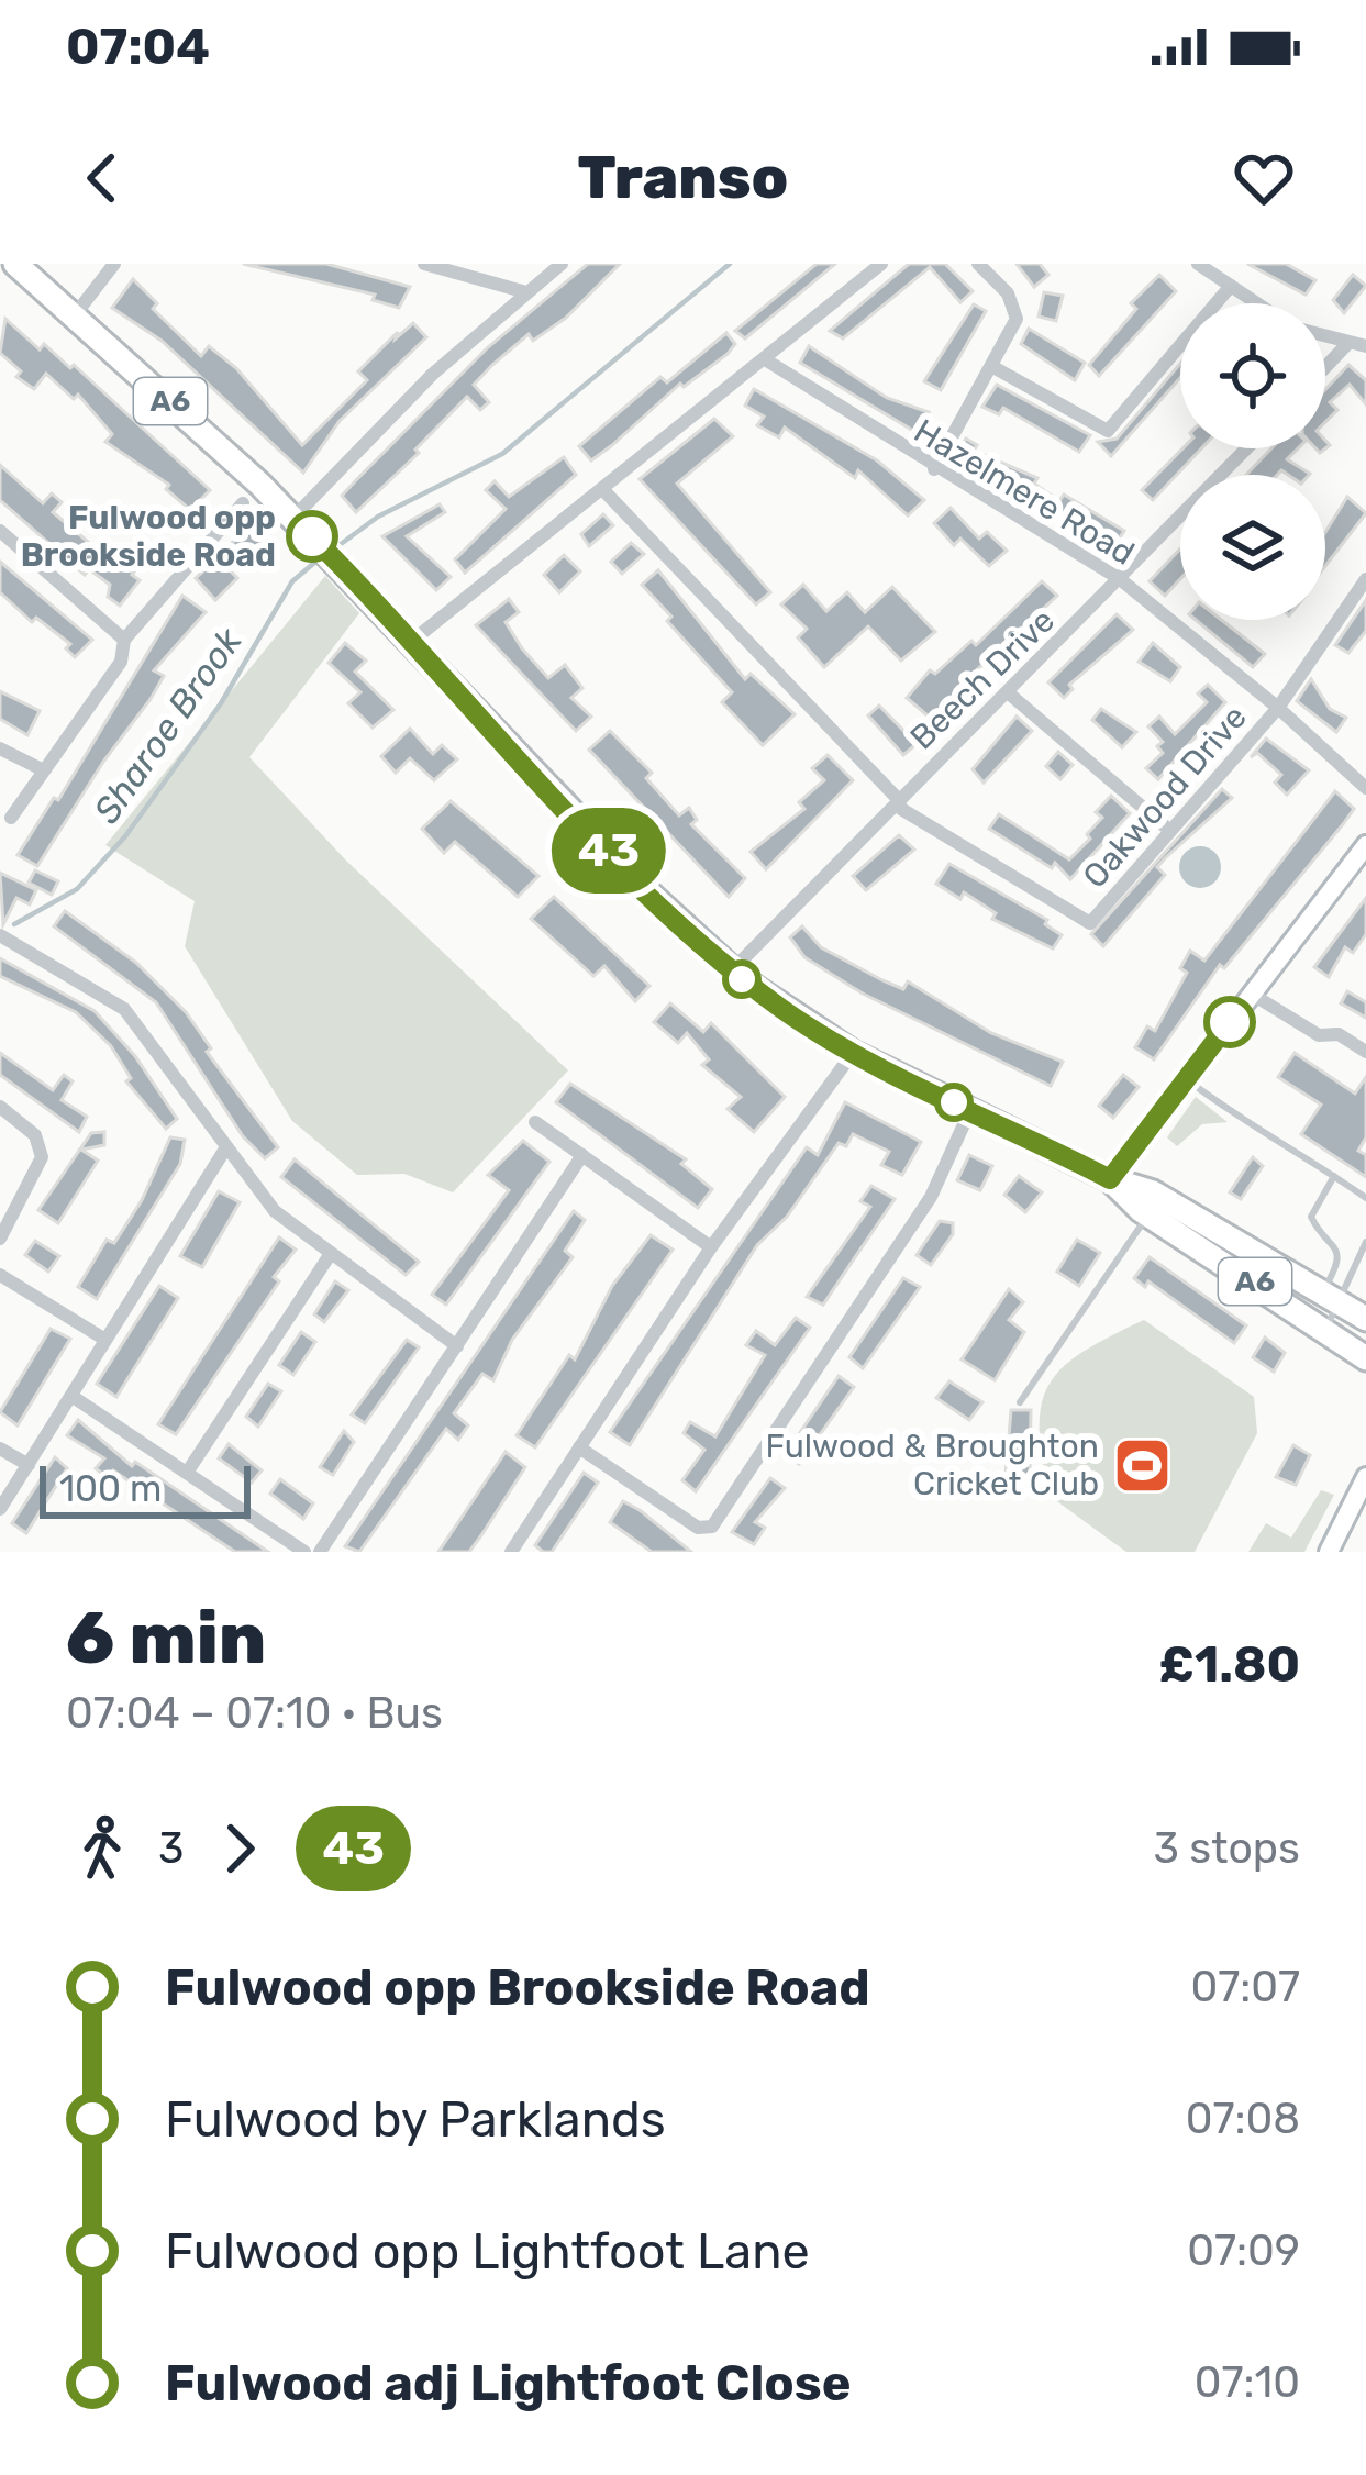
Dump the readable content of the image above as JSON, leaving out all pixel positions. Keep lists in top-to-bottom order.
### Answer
{
  "streets": {
    "highway": ["A6"],
    "street": ["Hazelmere Road", "Beech Drive", "Oakwood Drive"]
  },
  "crossings": [
    ["A6", "Beech Drive"],
    ["Hazelmere Road", "Beech Drive"],
    ["Hazelmere Road", "Oakwood Drive"],
    ["Beech Drive", "Oakwood Drive"]
  ],
  "water": ["Sharoe Brook"],
  "places": {
    "other": ["Fulwood opp Brookside Road"],
    "sports": ["Fulwood & Broughton Cricket Club"]
  },
  "lines": ["bus line 43"],
  "scale_bar": "100 m",
  "page": {
    "status": "07:04",
    "header": "Transo",
    "on_map": "43",
    "scale": "100 m",
    "heading": ["6 min", "07:04 – 07:10 · Bus", "£1.80"],
    "legs": ["3", "43", "3 stops"],
    "list": [
      {
        "name": "Fulwood opp Brookside Road",
        "value": "07:07"
      },
      {
        "name": "Fulwood by Parklands",
        "value": "07:08"
      },
      {
        "name": "Fulwood opp Lightfoot Lane",
        "value": "07:09"
      },
      {
        "name": "Fulwood adj Lightfoot Close",
        "value": "07:10"
      }
    ]
  }
}
